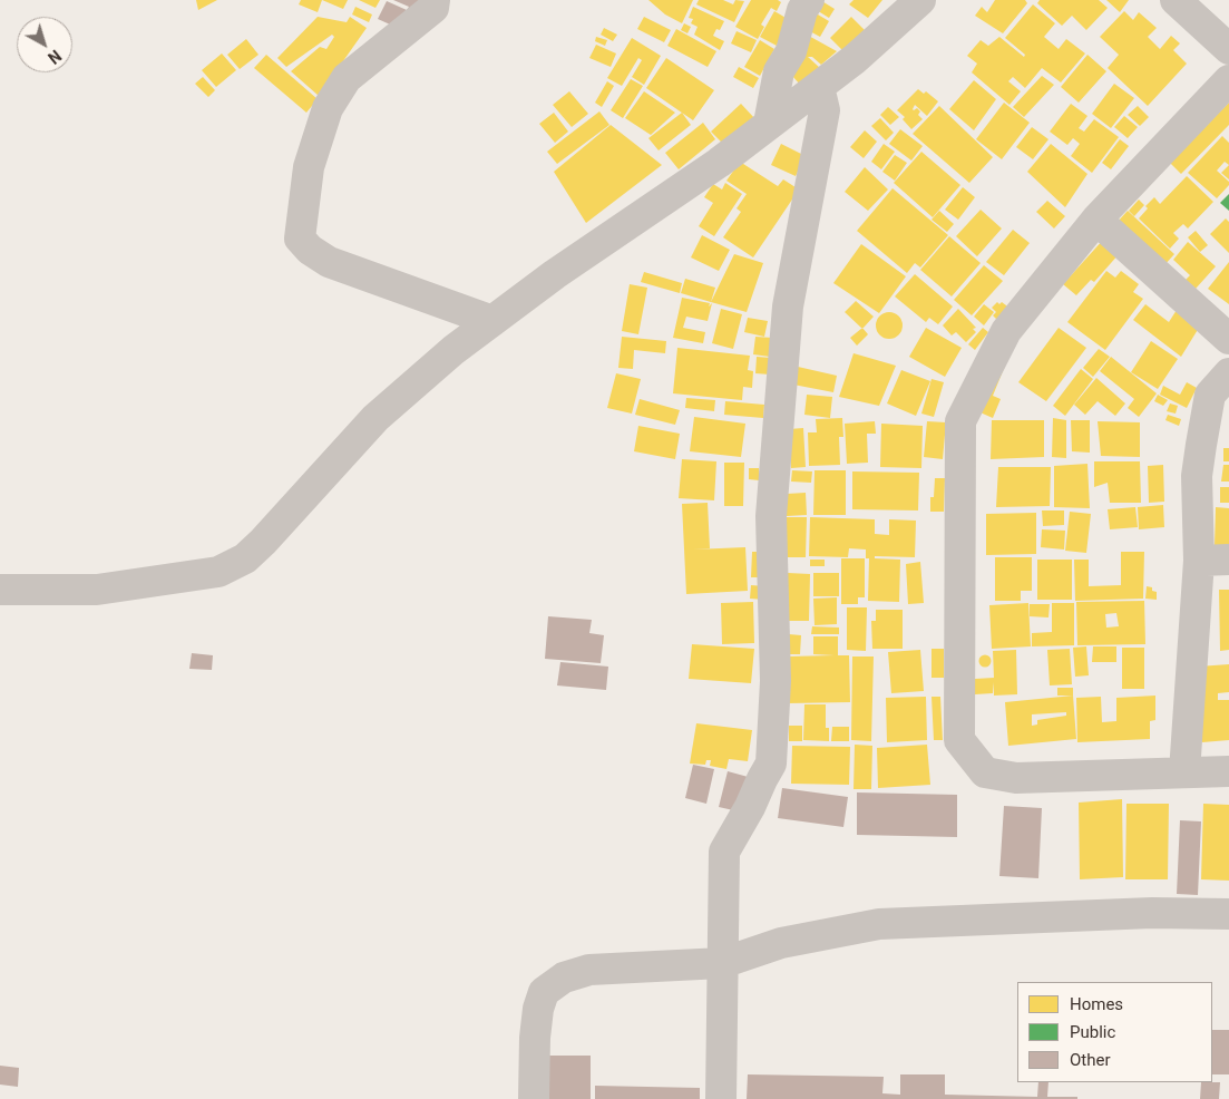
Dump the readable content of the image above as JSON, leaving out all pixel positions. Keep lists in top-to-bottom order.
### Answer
{
  "legend": ["Homes", "Public", "Other"],
  "north": "bottom right"
}
